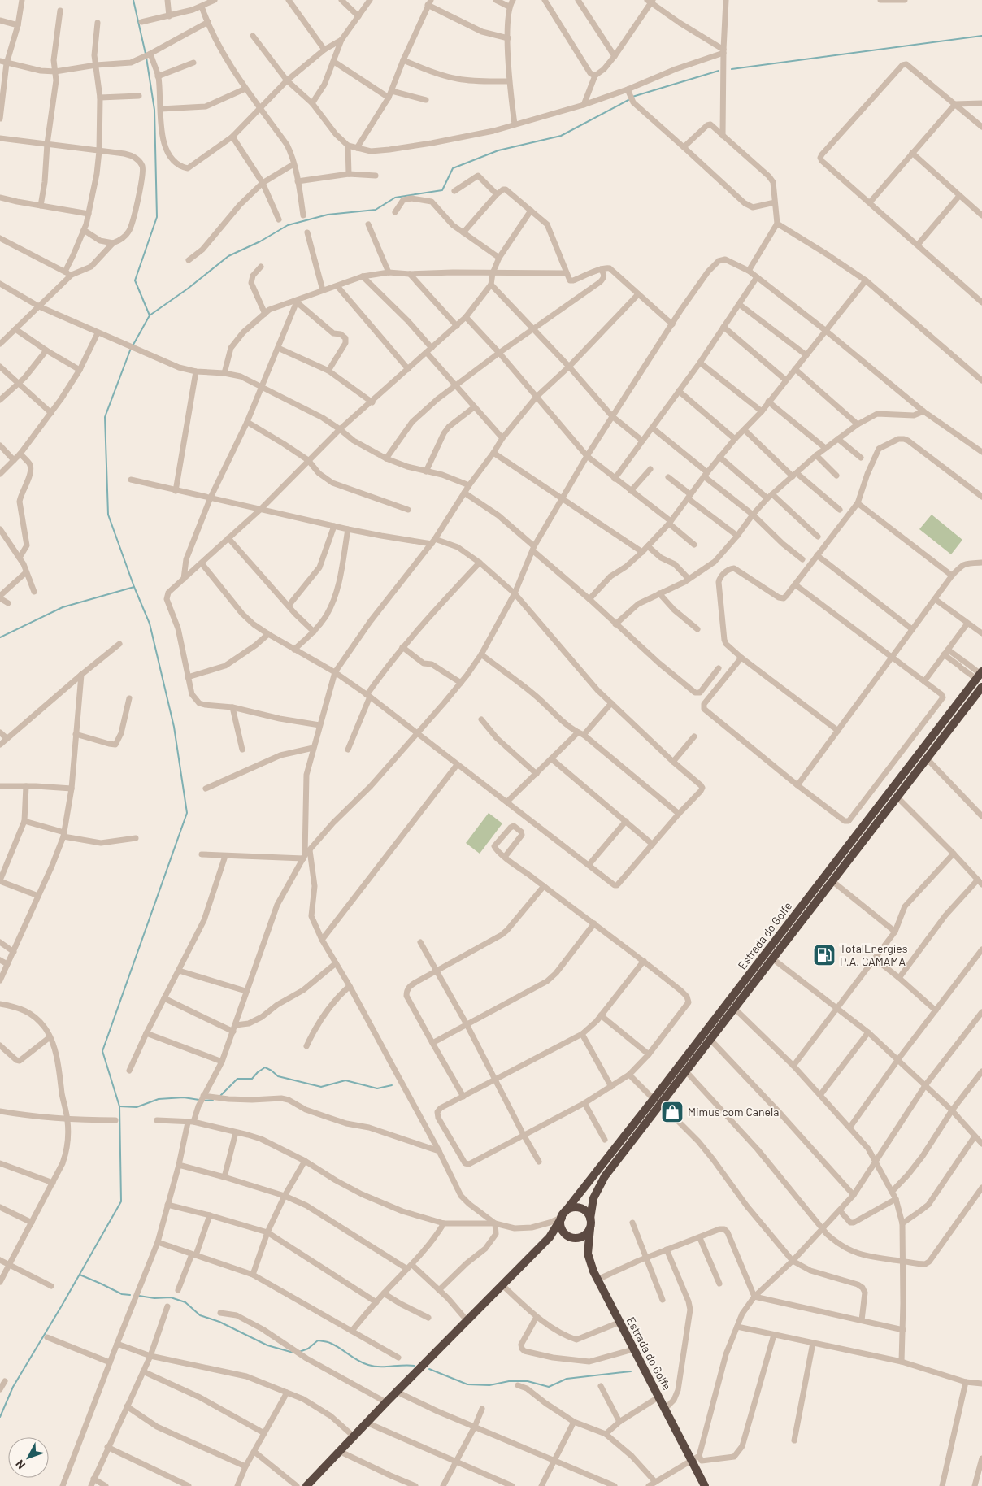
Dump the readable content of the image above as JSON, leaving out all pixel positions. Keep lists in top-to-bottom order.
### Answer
{
  "streets": {
    "highway": ["Estrada do Golfe"]
  },
  "places": {
    "fuel station": ["TotalEnergies P.A. CAMAMA"],
    "shop": ["Mimus com Canela"]
  },
  "north": "bottom left"
}
